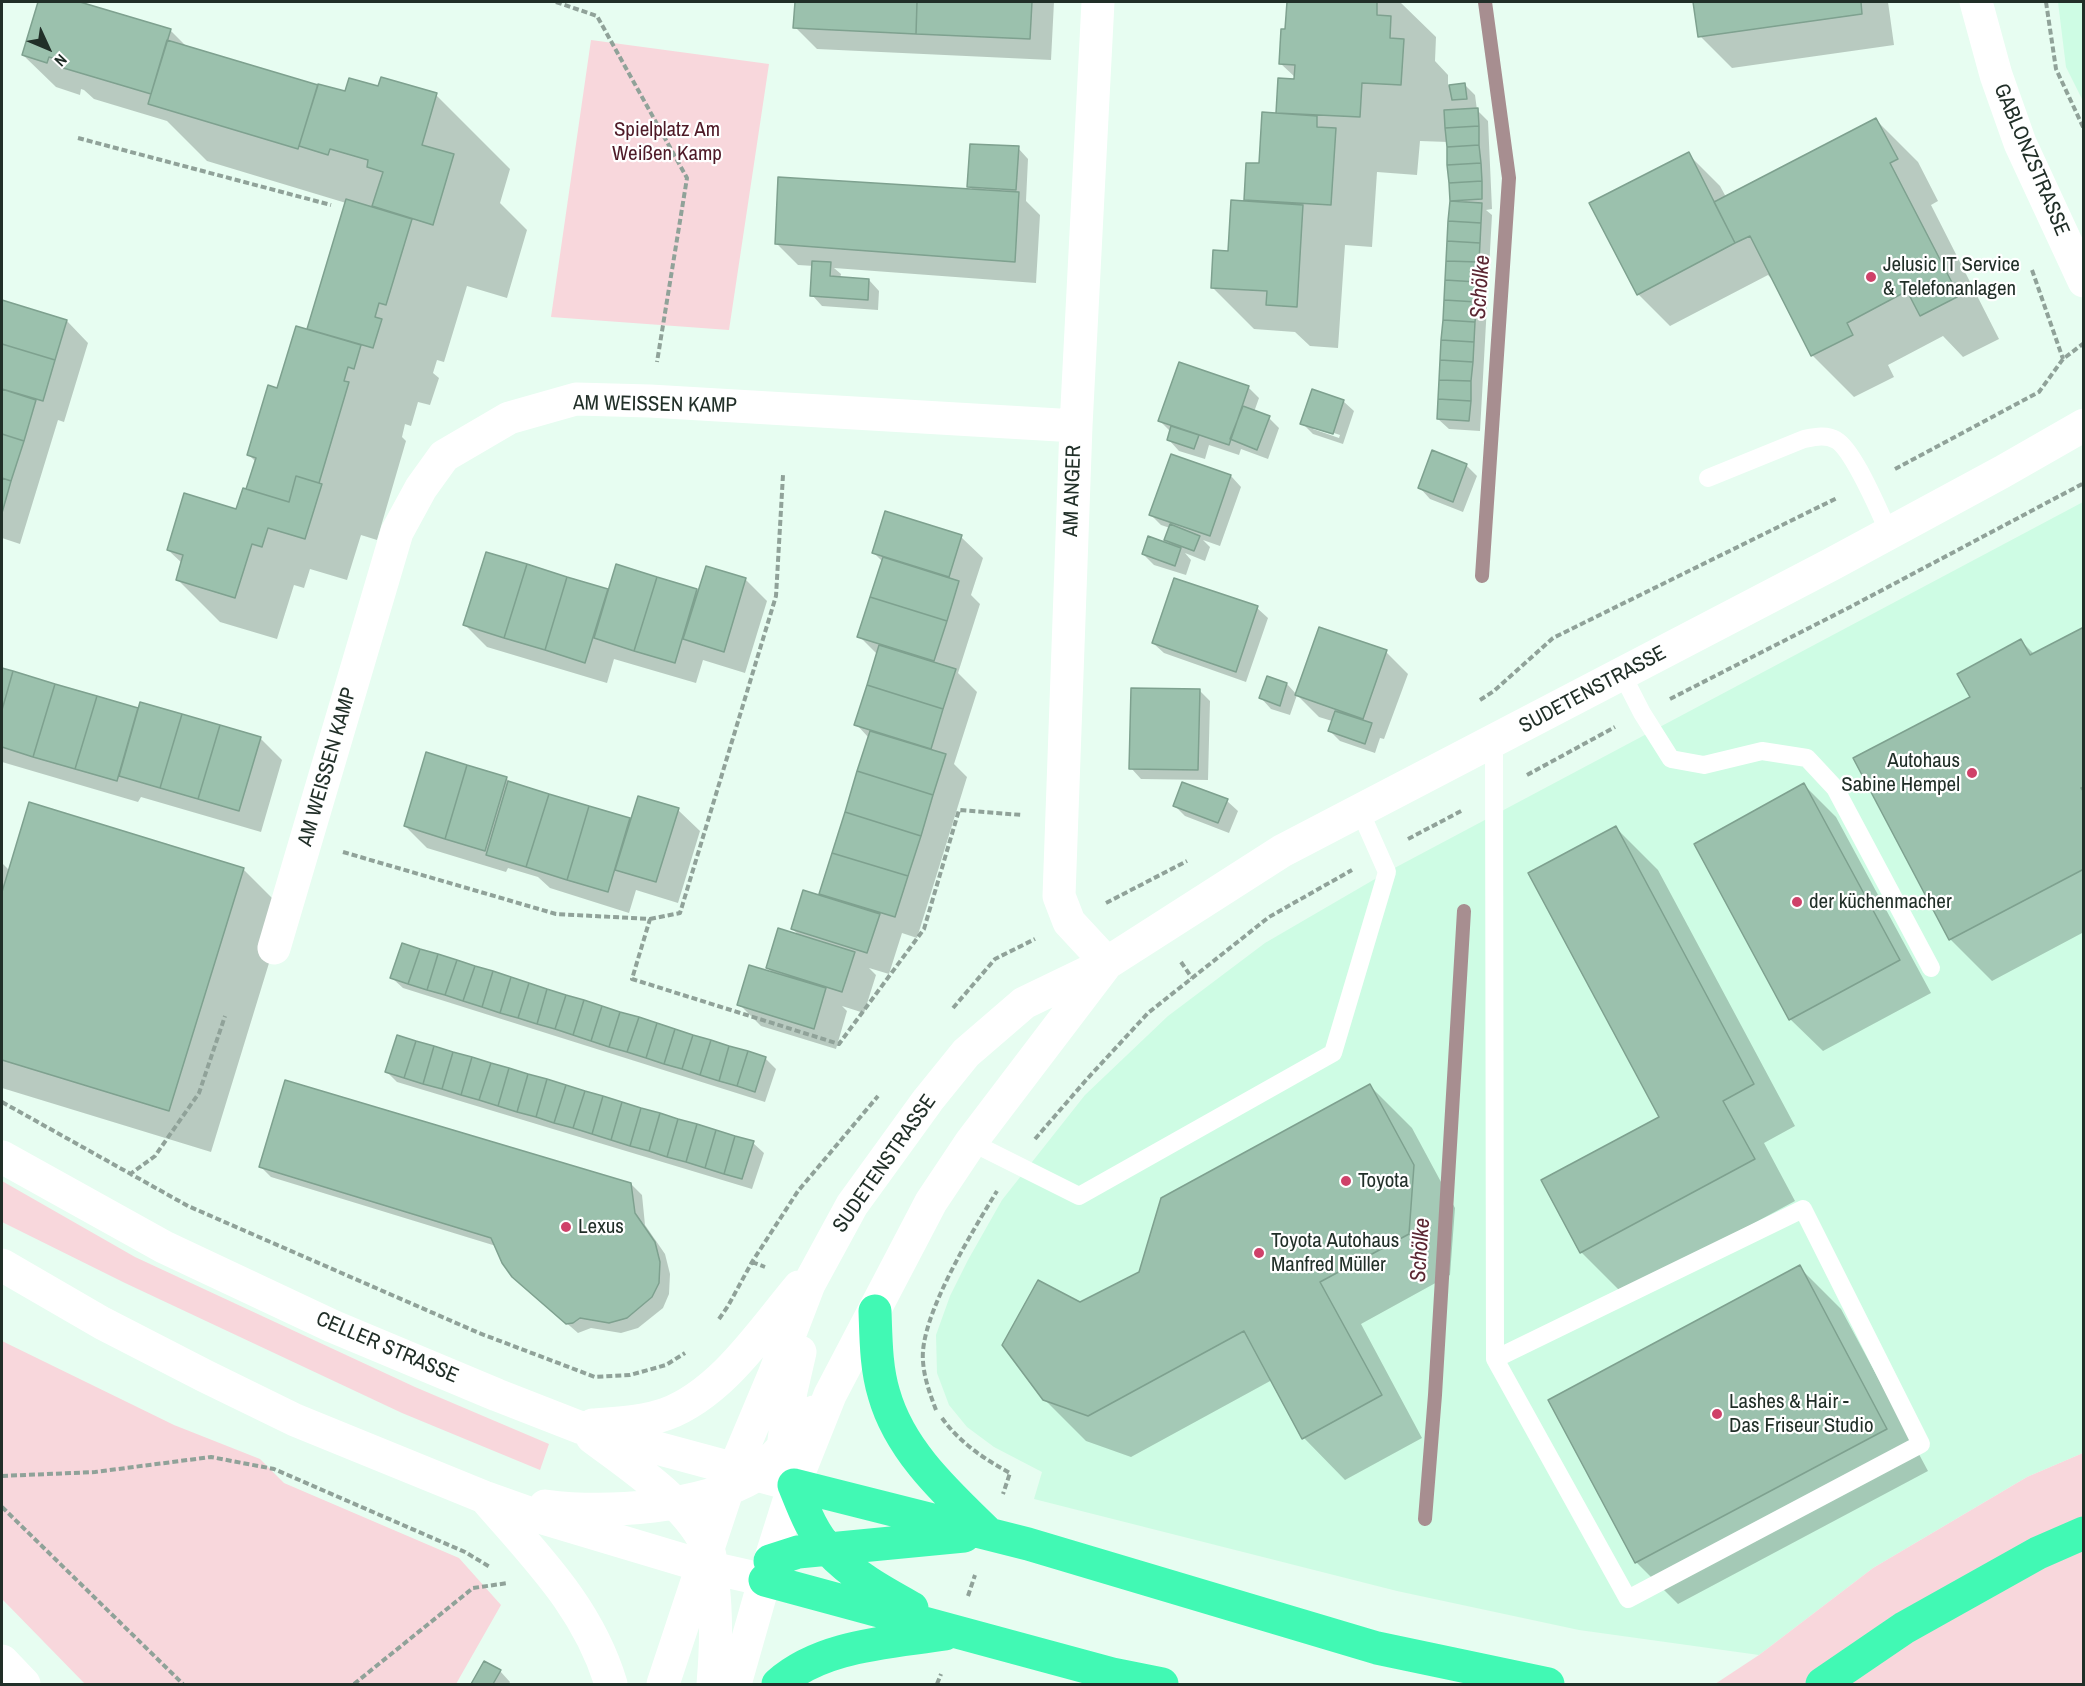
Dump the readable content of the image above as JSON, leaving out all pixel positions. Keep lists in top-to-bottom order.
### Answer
{
  "streets": {
    "street": [
      "GABLONZSTRASSE",
      "AM WEISSEN KAMP",
      "AM ANGER",
      "SUDETENSTRASSE",
      "CELLER STRASSE"
    ]
  },
  "crossings": [
    ["AM WEISSEN KAMP", "AM ANGER"],
    ["AM ANGER", "SUDETENSTRASSE"],
    ["SUDETENSTRASSE", "CELLER STRASSE"]
  ],
  "water": ["Schölke"],
  "parks": ["Spielplatz Am Weißen Kamp"],
  "places": [
    "Jelusic IT Service & Telefonanlagen",
    "Autohaus Sabine Hempel",
    "der küchenmacher",
    "Toyota",
    "Lexus",
    "Toyota Autohaus Manfred Müller",
    "Lashes & Hair - Das Friseur Studio"
  ],
  "north": "bottom right"
}
